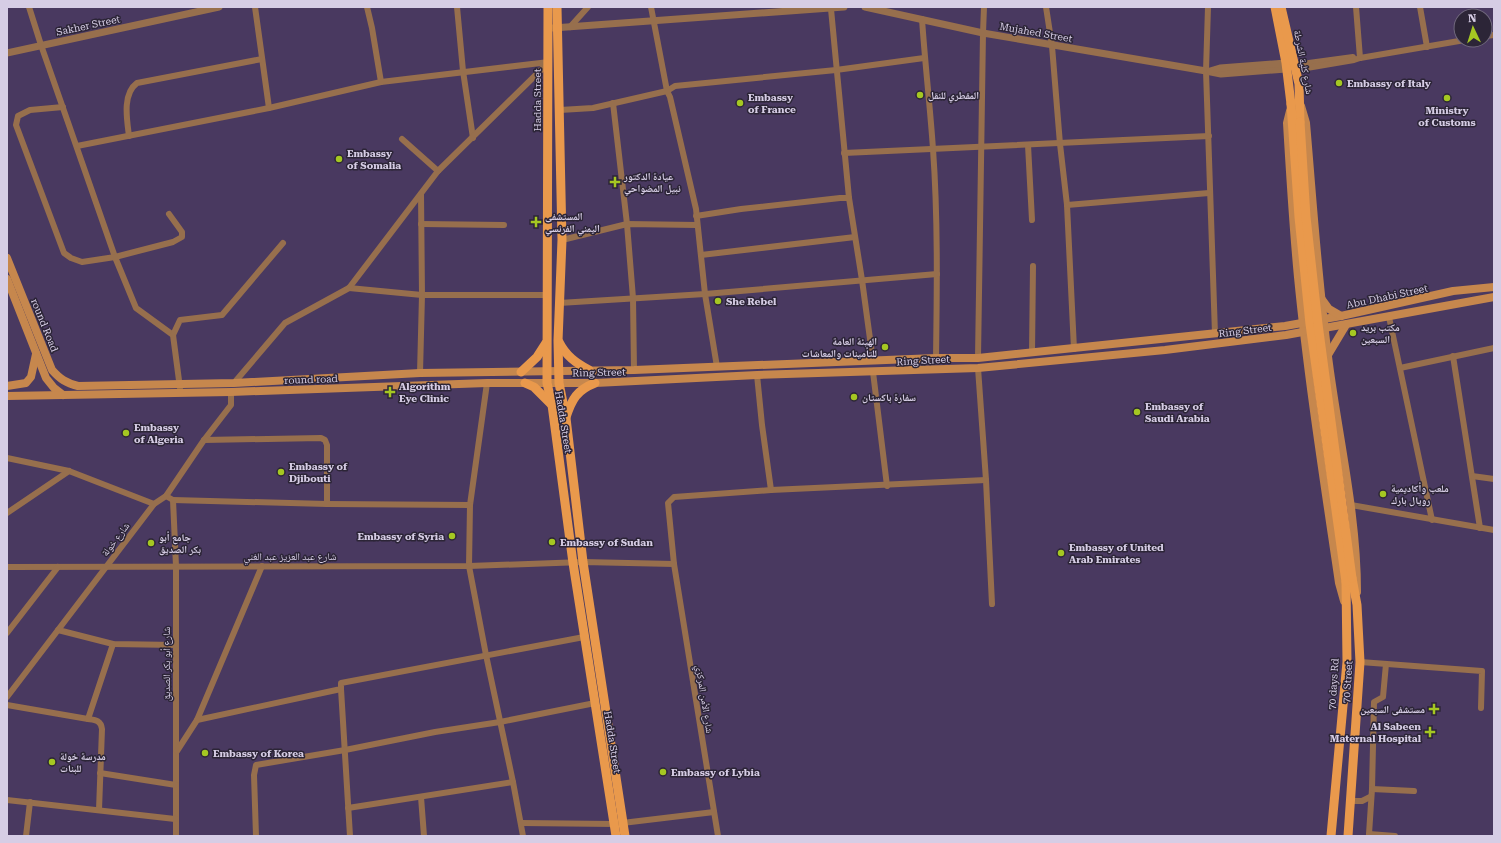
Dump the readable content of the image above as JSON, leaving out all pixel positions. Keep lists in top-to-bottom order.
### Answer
{
  "streets": {
    "main road": [
      "شارع كلية الشرطة",
      "Hadda Street",
      "Abu Dhabi Street",
      "round Road",
      "Ring Street",
      "round road",
      "70 Street",
      "70 days Rd"
    ],
    "street": [
      "Sakher Street",
      "Mujahed Street",
      "شارع خولة",
      "شارع عبد العزيز عبد الغني",
      "شارع أبو بكر الصديق",
      "شارع الأمن المركزي"
    ]
  },
  "crossings": [
    ["Mujahed Street", "شارع كلية الشرطة"],
    ["شارع كلية الشرطة", "70 Street"],
    ["شارع كلية الشرطة", "70 days Rd"],
    ["Hadda Street", "Ring Street"],
    ["Hadda Street", "round road"],
    ["Hadda Street", "شارع عبد العزيز عبد الغني"],
    ["Abu Dhabi Street", "Ring Street"],
    ["round Road", "round road"],
    ["Ring Street", "round road"],
    ["round road", "شارع خولة"],
    ["شارع خولة", "شارع عبد العزيز عبد الغني"],
    ["شارع عبد العزيز عبد الغني", "شارع أبو بكر الصديق"],
    ["شارع عبد العزيز عبد الغني", "شارع الأمن المركزي"],
    ["70 Street", "70 days Rd"]
  ],
  "places": {
    "other": [
      "Embassy of Italy",
      "المقطري للنقل",
      "Ministry of Customs",
      "Embassy of France",
      "Embassy of Somalia",
      "She Rebel",
      "مكتب بريد السبعين",
      "الهيئة العامة للتأمينات والمعاشات",
      "سفارة باكستان",
      "Embassy of Saudi Arabia",
      "Embassy of Algeria",
      "Embassy of Djibouti",
      "ملعب وأكاديمية رويال بارك",
      "Embassy of Syria",
      "Embassy of Sudan",
      "جامع أبو بكر الصديق",
      "Embassy of United Arab Emirates",
      "Embassy of Korea",
      "مدرسة خولة للبنات",
      "Embassy of Lybia"
    ],
    "health": [
      "عيادة الدكتور نبيل المضواحي",
      "المستشفى اليمني الفرنسي",
      "Algorithm Eye Clinic",
      "مستشفى السبعين",
      "Al Sabeen Maternal Hospital"
    ]
  },
  "north": "top"
}
